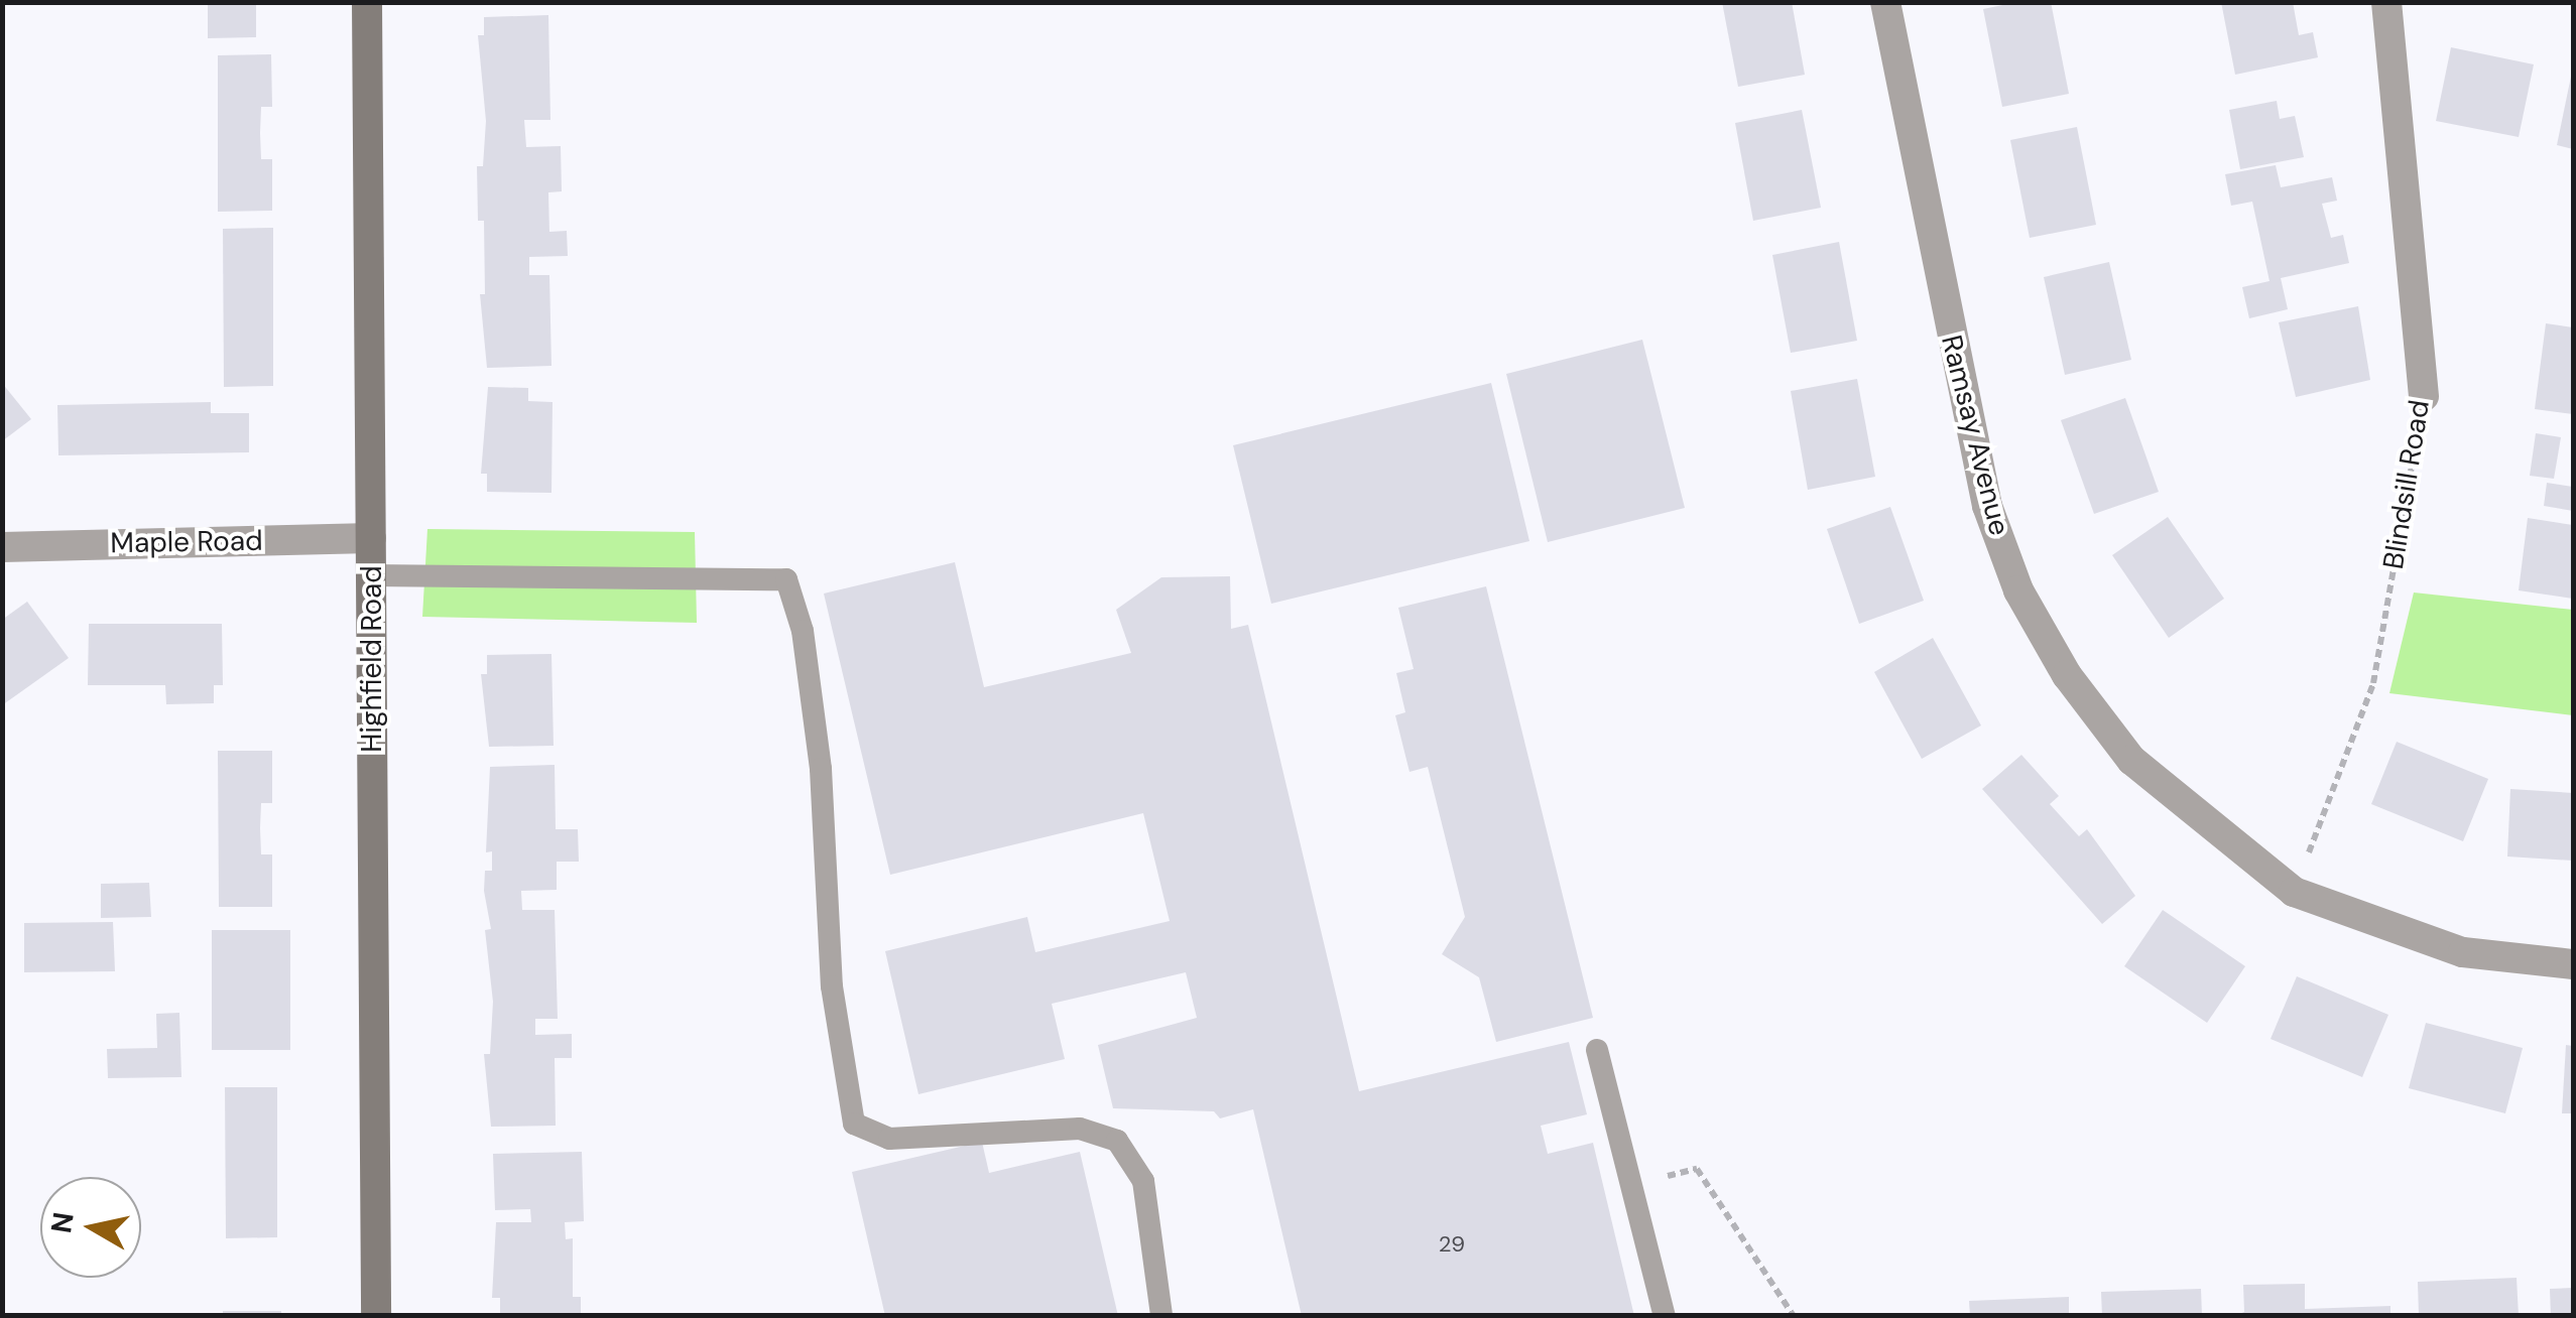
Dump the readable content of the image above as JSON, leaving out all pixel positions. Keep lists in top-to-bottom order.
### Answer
{
  "streets": {
    "street": [
      "Ramsay Avenue",
      "Blindsill Road",
      "Maple Road",
      "Highfield Road"
    ]
  },
  "crossings": [
    ["Ramsay Avenue", "Blindsill Road"],
    ["Maple Road", "Highfield Road"]
  ],
  "house_numbers": ["29"],
  "north": "left"
}
